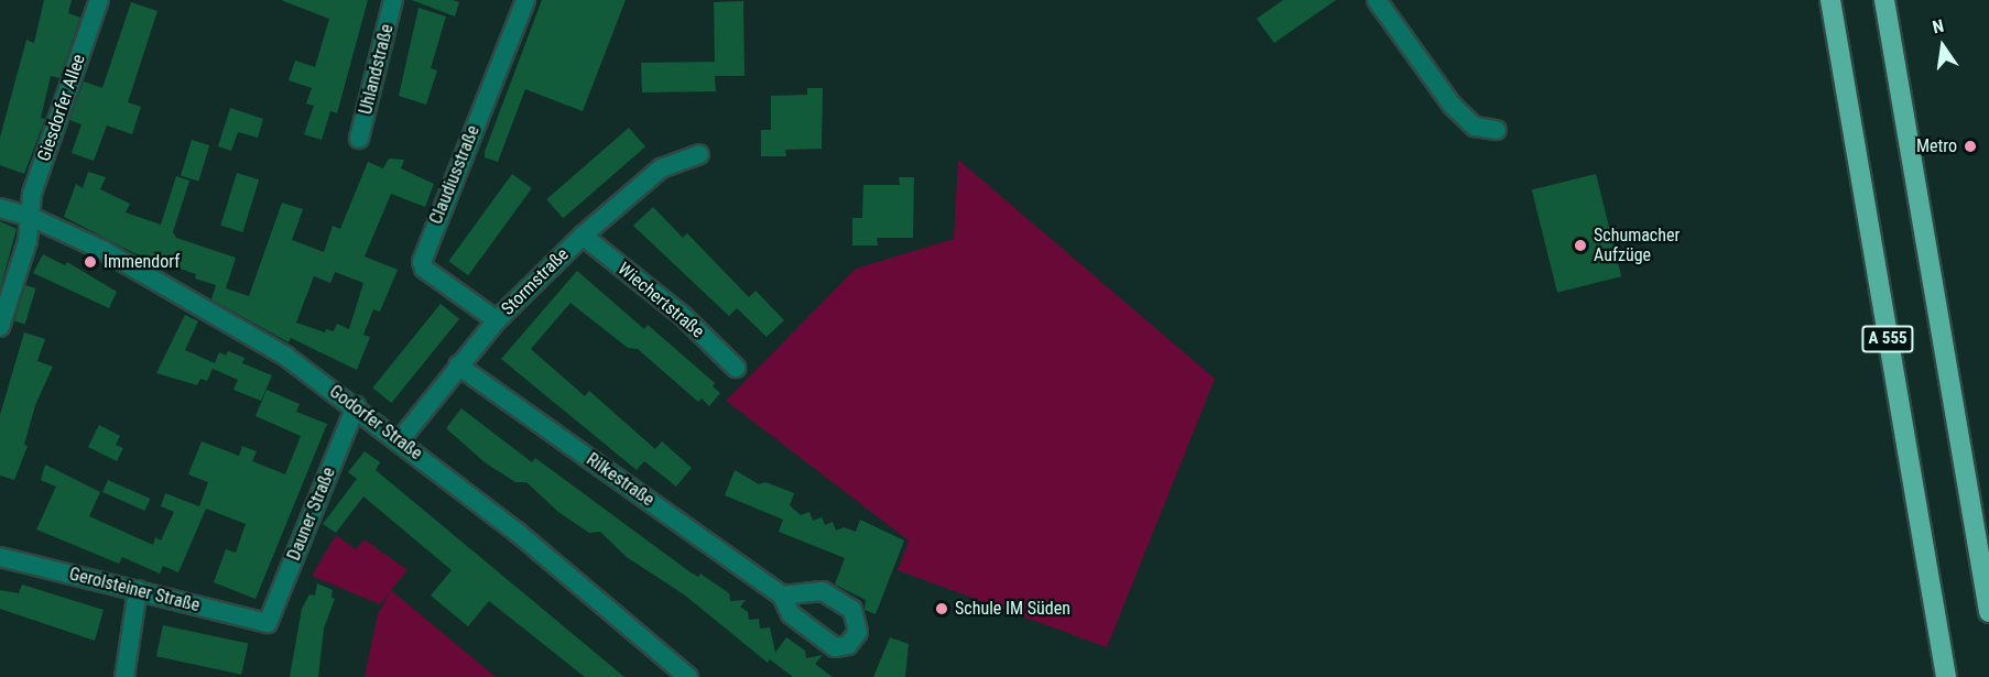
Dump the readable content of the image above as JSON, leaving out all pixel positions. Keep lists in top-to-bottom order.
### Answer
{
  "streets": {
    "highway": ["A 555"],
    "street": [
      "Uhlandstraße",
      "Giesdorfer Allee",
      "Claudiusstraße",
      "Stormstraße",
      "Wiechertstraße",
      "Godorfer Straße",
      "Rilkestraße",
      "Dauner Straße",
      "Gerolsteiner Straße"
    ]
  },
  "crossings": [
    ["Giesdorfer Allee", "Godorfer Straße"],
    ["Claudiusstraße", "Stormstraße"],
    ["Stormstraße", "Wiechertstraße"],
    ["Stormstraße", "Godorfer Straße"],
    ["Stormstraße", "Rilkestraße"],
    ["Godorfer Straße", "Dauner Straße"],
    ["Dauner Straße", "Gerolsteiner Straße"]
  ],
  "places": [
    "Metro",
    "Schumacher Aufzüge",
    "Immendorf",
    "Schule IM Süden"
  ],
  "north": "top"
}
